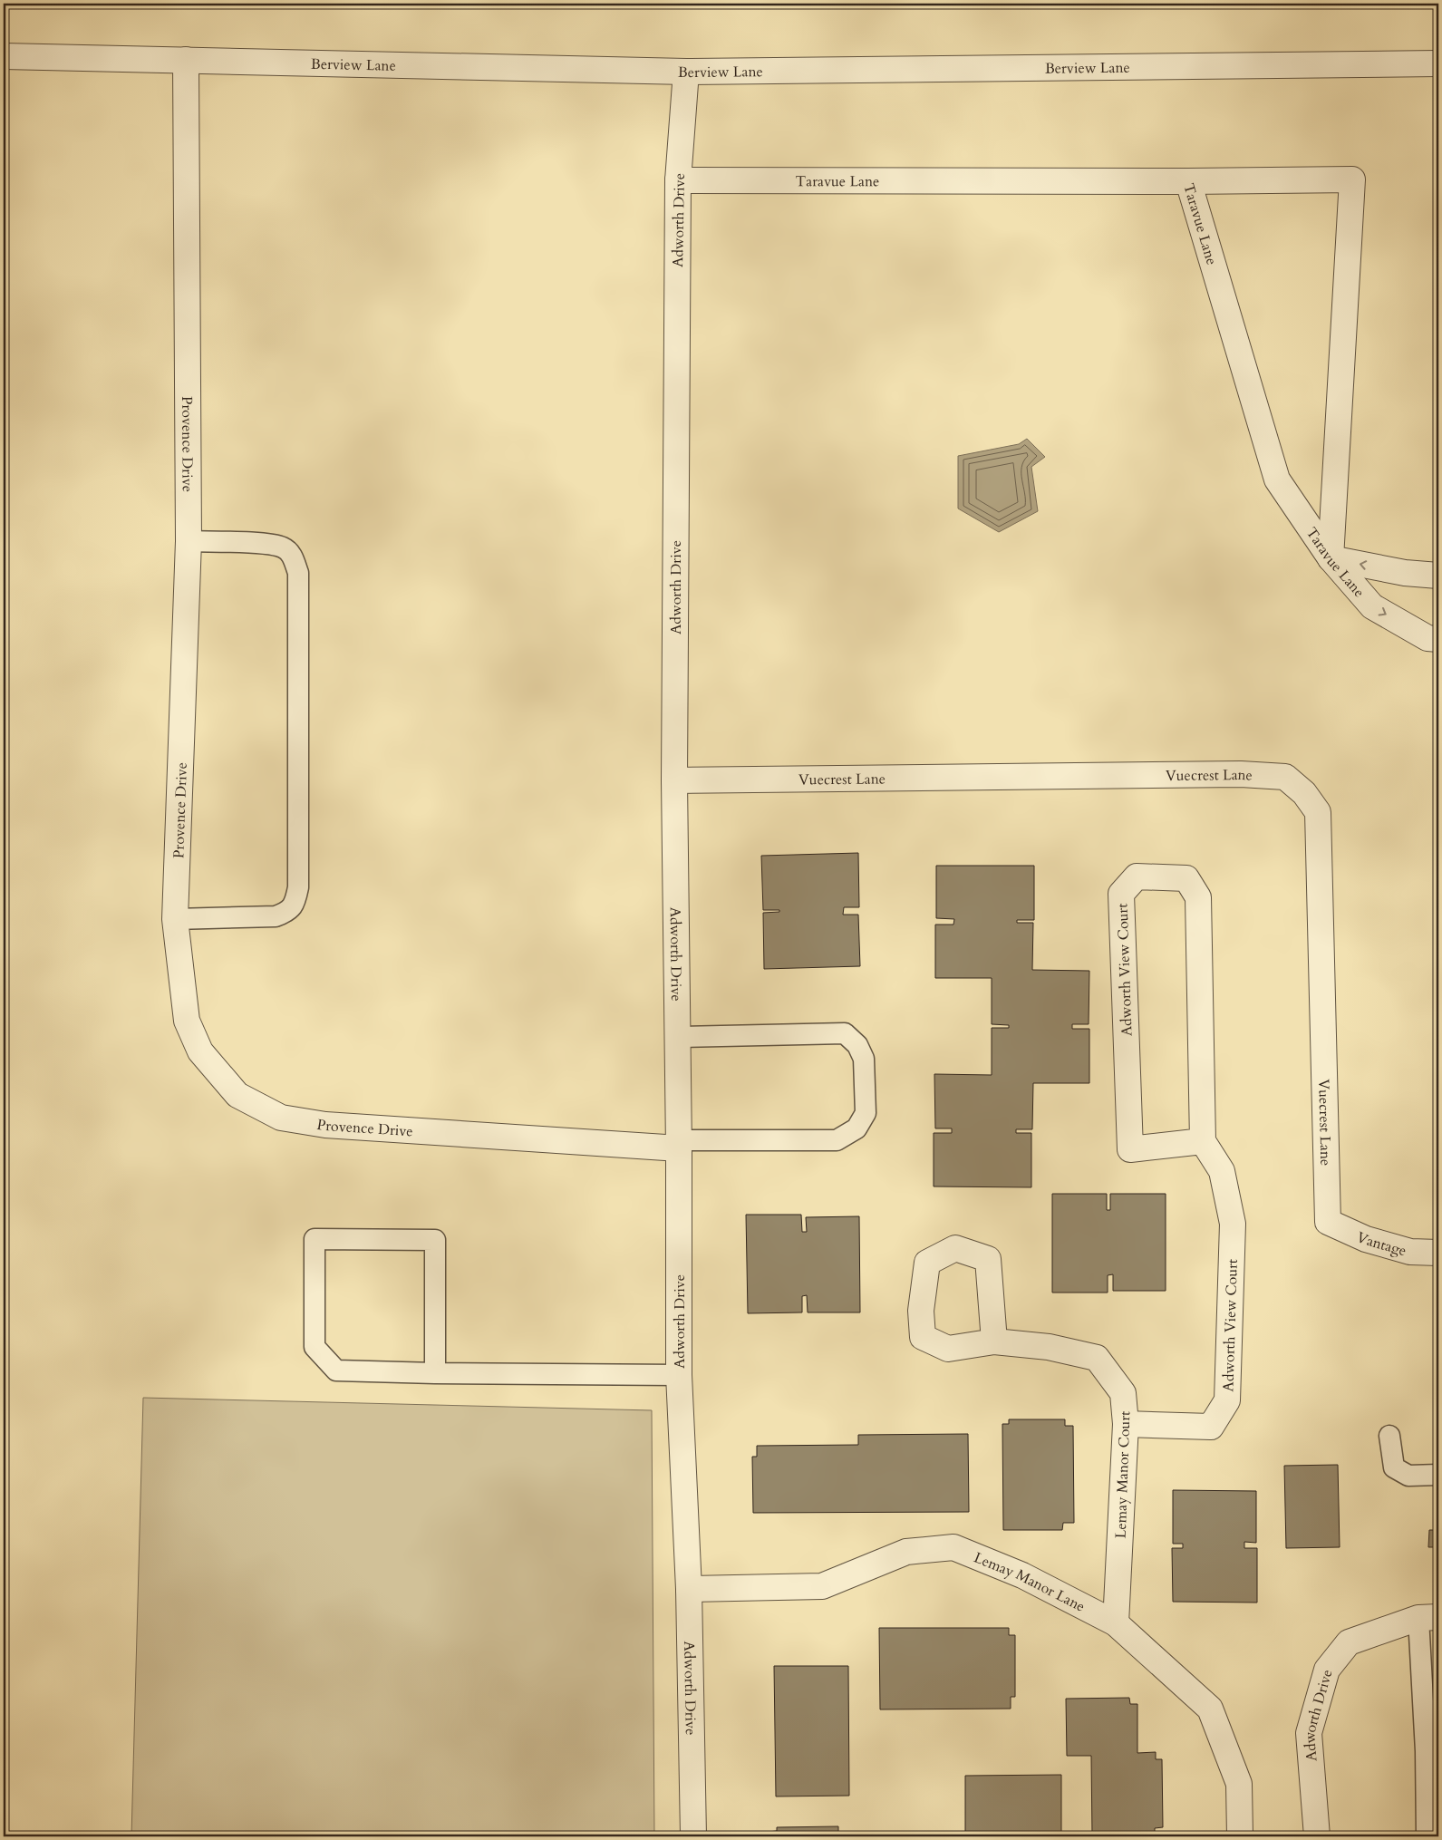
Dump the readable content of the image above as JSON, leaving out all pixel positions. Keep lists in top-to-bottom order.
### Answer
{
  "streets": {
    "street": [
      "Berview Lane",
      "Taravue Lane",
      "Adworth Drive",
      "Provence Drive",
      "Vuecrest Lane",
      "Adworth View Court",
      "Vantage",
      "Lemay Manor Court",
      "Lemay Manor Lane"
    ]
  },
  "crossings": [
    ["Berview Lane", "Adworth Drive"],
    ["Berview Lane", "Provence Drive"],
    ["Taravue Lane", "Adworth Drive"],
    ["Adworth Drive", "Provence Drive"],
    ["Adworth Drive", "Vuecrest Lane"],
    ["Adworth Drive", "Lemay Manor Lane"],
    ["Vuecrest Lane", "Vantage"],
    ["Adworth View Court", "Lemay Manor Court"],
    ["Lemay Manor Court", "Lemay Manor Lane"]
  ]
}
